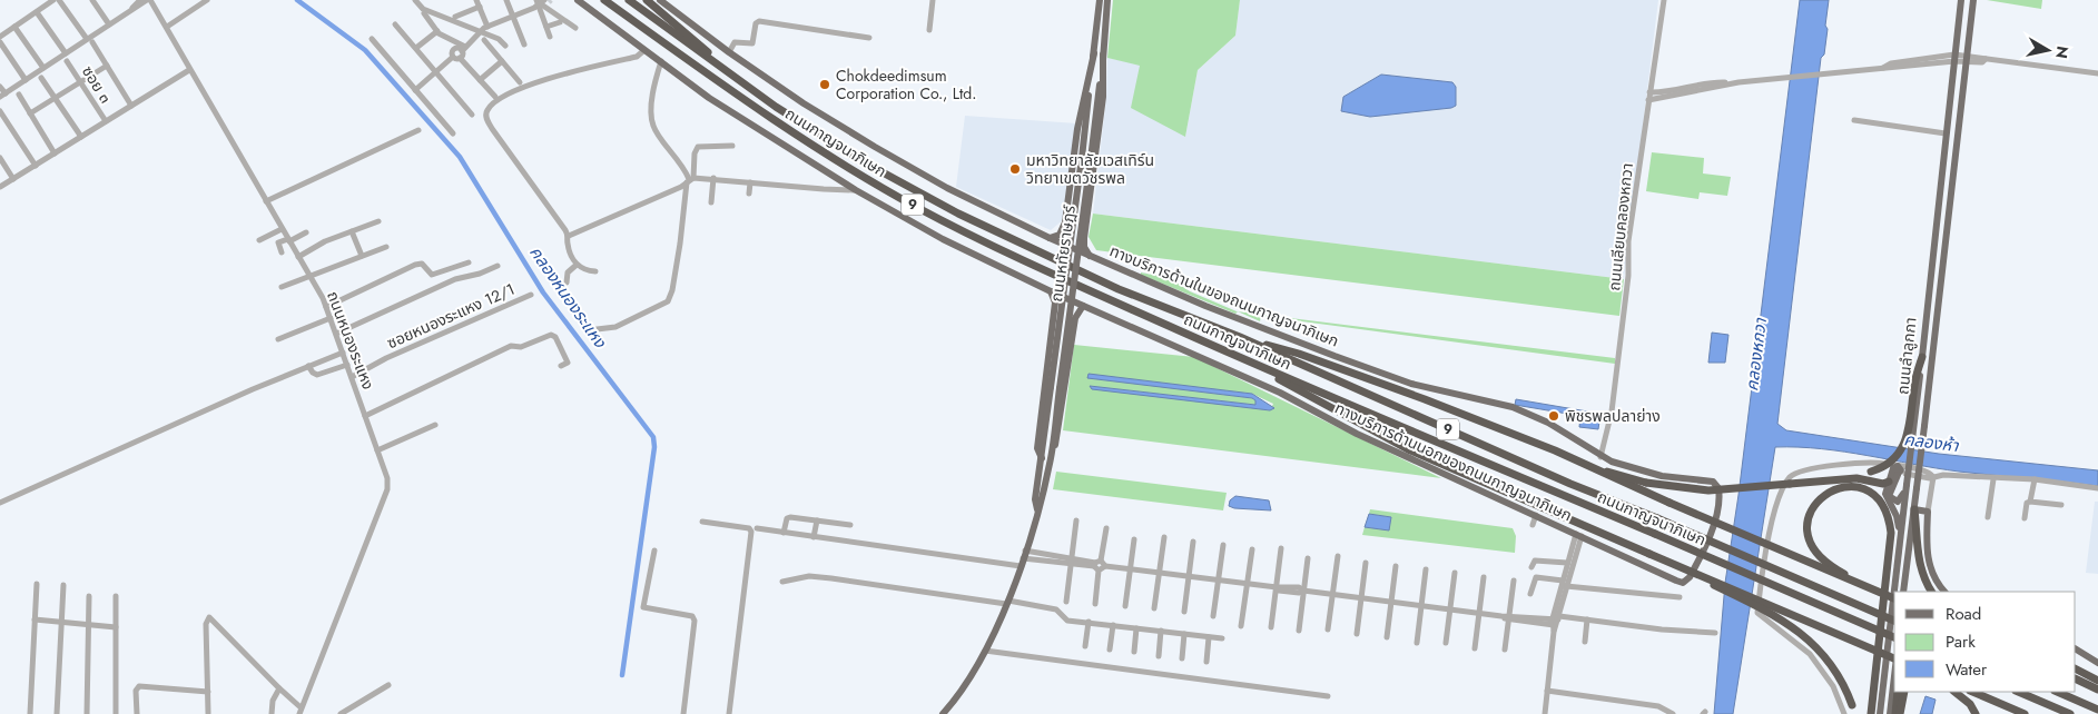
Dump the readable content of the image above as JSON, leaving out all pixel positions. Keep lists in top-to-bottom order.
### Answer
{
  "streets": {
    "highway": ["ถนนกาญจนาภิเษก", "9"],
    "main road": [
      "ถนนหทัยราษฎร์",
      "ทางบริการด้านในของถนนกาญจนาภิเษก",
      "ถนนลำลูกกา",
      "ทางบริการด้านนอกของถนนกาญจนาภิเษก"
    ],
    "street": [
      "ซอย ๓",
      "ถนนเลียบคลองหกวา",
      "ซอยหนองระแหง 12/1",
      "ถนนหนองระแหง"
    ]
  },
  "crossings": [
    ["ถนนเลียบคลองหกวา", "ทางบริการด้านในของถนนกาญจนาภิเษก"],
    ["ทางบริการด้านในของถนนกาญจนาภิเษก", "ทางบริการด้านนอกของถนนกาญจนาภิเษก"],
    ["ซอยหนองระแหง 12/1", "ถนนหนองระแหง"]
  ],
  "water": ["คลองหนองระแหง", "คลองหกวา", "คลองห้า"],
  "places": ["Chokdeedimsum Corporation Co., Ltd.", "มหาวิทยาลัยเวสเทิร์น วิทยาเขตวัชรพล", "พิชรพลปลาย่าง"],
  "legend": ["Road", "Park", "Water"],
  "north": "right"
}
